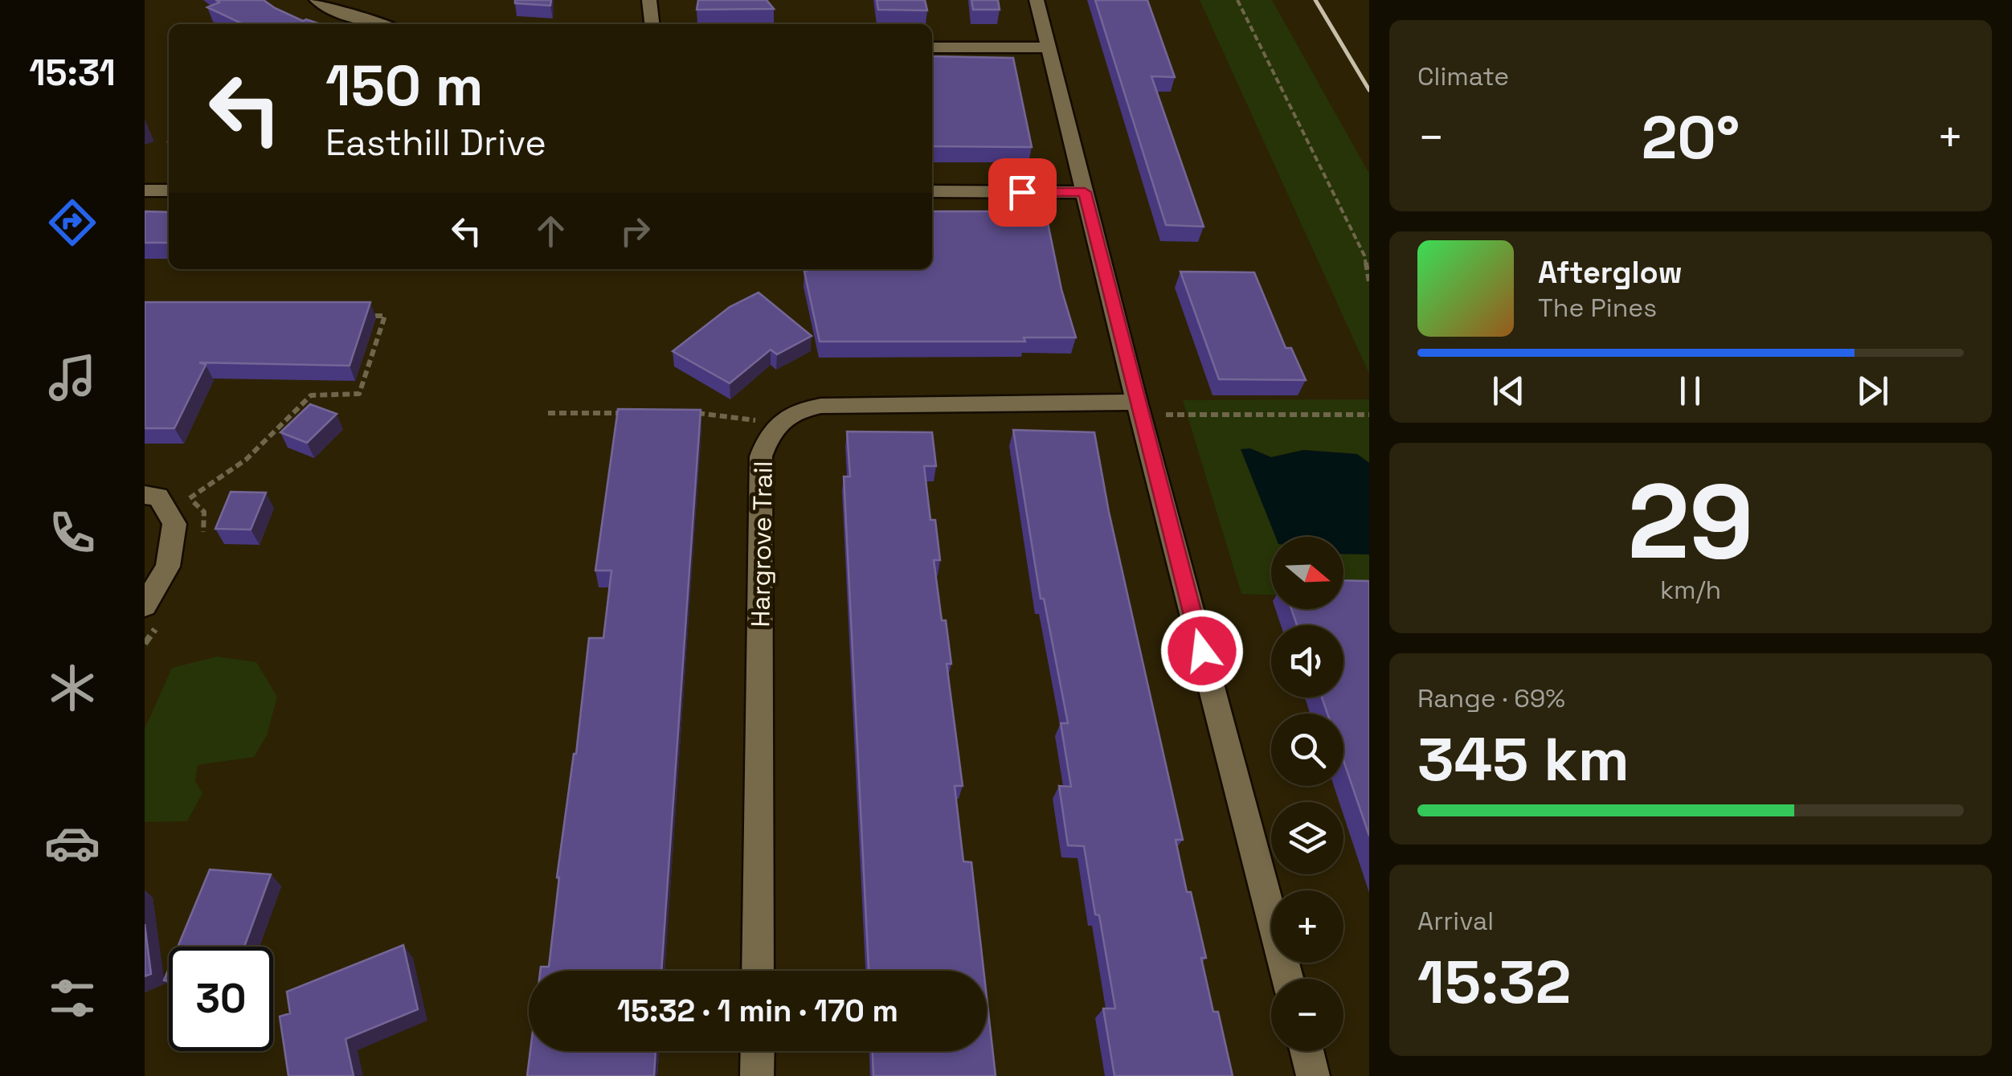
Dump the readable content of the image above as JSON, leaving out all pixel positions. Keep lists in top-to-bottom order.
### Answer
{
  "streets": {
    "street": ["Hargrove Trail"]
  },
  "north": "right",
  "page": {
    "tabs": "15:31",
    "tile": [
      "Climate",
      ["29", "km/h"],
      ["Range · 69%", "345 km"],
      ["Arrival", "15:32"]
    ],
    "turn": ["150 m", "Easthill Drive"],
    "heat": ["−", "20°", "+"],
    "song": ["Afterglow", "The Pines"],
    "map_buttons": ["+", "−"],
    "limit": "30",
    "trip": "15:32 · 1 min · 170 m"
  }
}
